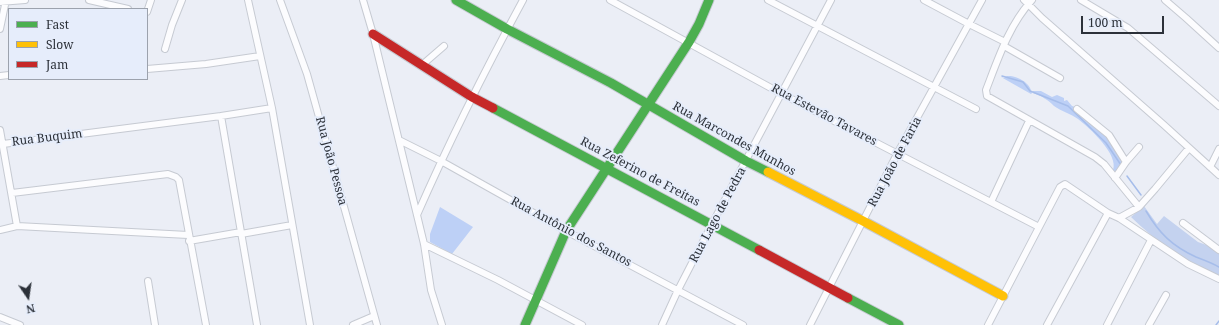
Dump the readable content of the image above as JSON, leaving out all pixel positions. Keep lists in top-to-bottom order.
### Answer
{
  "streets": {
    "street": [
      "Rua Estevão Tavares",
      "Rua Buquim",
      "Rua Marcondes Munhos",
      "Rua João Pessoa",
      "Rua João de Faria",
      "Rua Zeferino de Freitas",
      "Rua Lago de Pedra",
      "Rua Antônio dos Santos"
    ]
  },
  "crossings": [
    ["Rua Estevão Tavares", "Rua João de Faria"],
    ["Rua Estevão Tavares", "Rua Lago de Pedra"],
    ["Rua Marcondes Munhos", "Rua João de Faria"],
    ["Rua Marcondes Munhos", "Rua Lago de Pedra"],
    ["Rua João de Faria", "Rua Zeferino de Freitas"],
    ["Rua Zeferino de Freitas", "Rua Lago de Pedra"],
    ["Rua Lago de Pedra", "Rua Antônio dos Santos"]
  ],
  "legend": ["Fast", "Slow", "Jam"],
  "scale_bar": "100 m",
  "north": "bottom"
}
